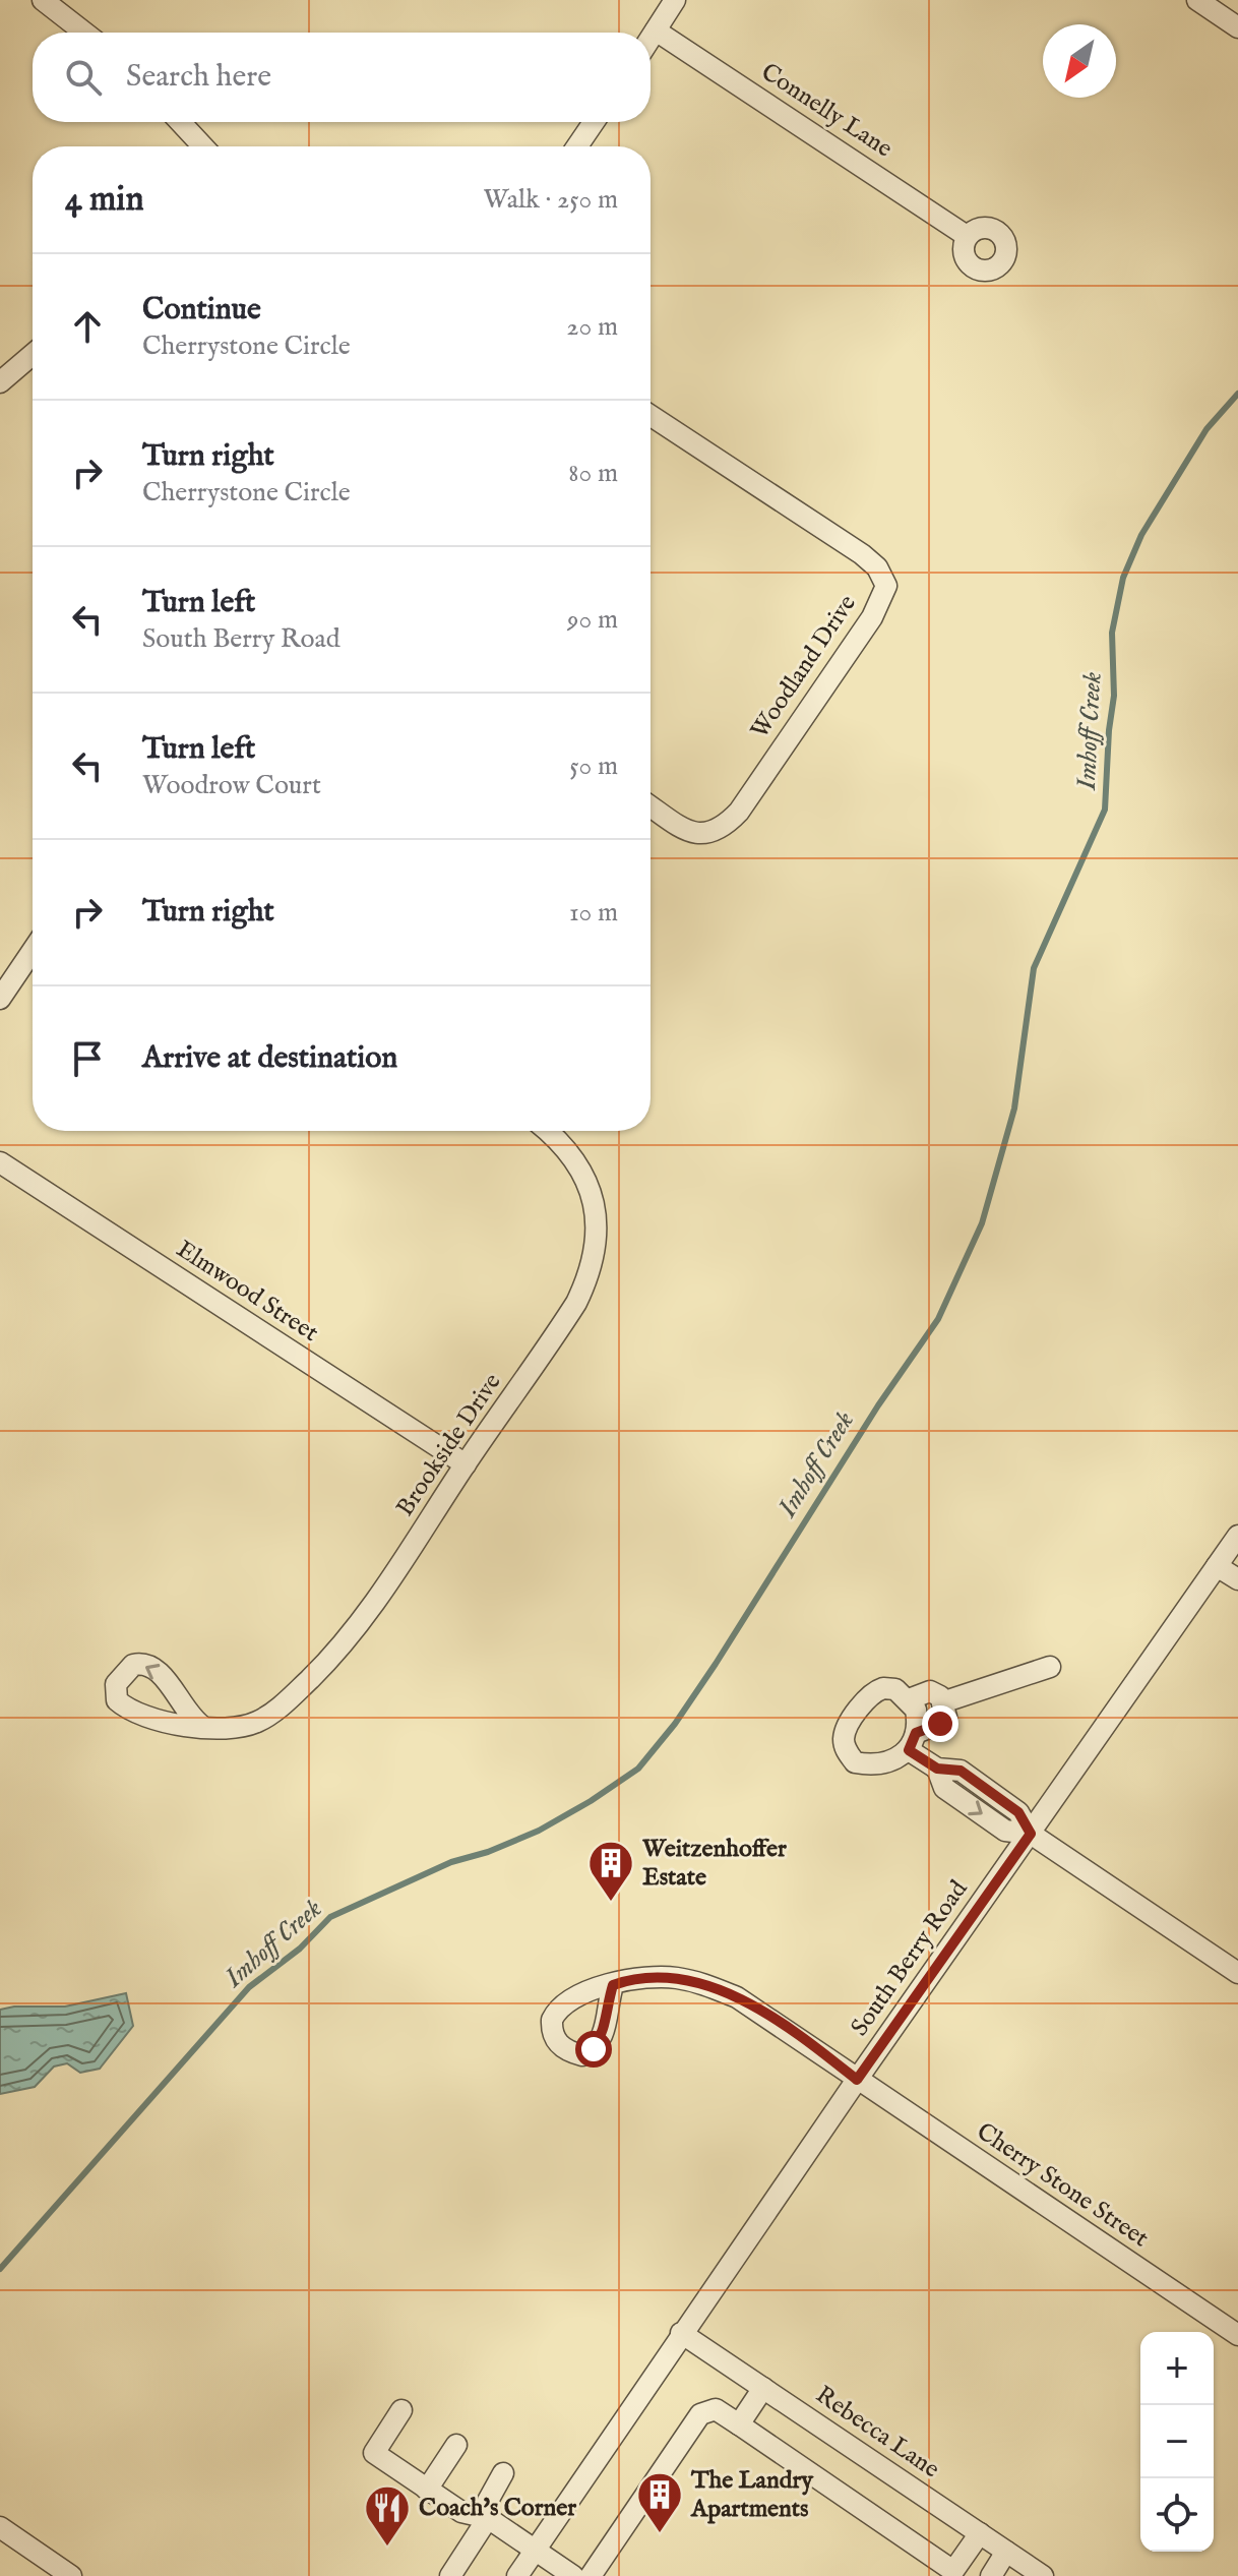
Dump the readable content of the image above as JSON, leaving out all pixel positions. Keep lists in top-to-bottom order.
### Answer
{
  "streets": {
    "street": [
      "Connelly Lane",
      "Woodland Drive",
      "Elmwood Street",
      "Brookside Drive",
      "South Berry Road",
      "Cherry Stone Street",
      "Rebecca Lane"
    ]
  },
  "crossings": [
    ["Elmwood Street", "Brookside Drive"],
    ["South Berry Road", "Cherry Stone Street"],
    ["South Berry Road", "Rebecca Lane"]
  ],
  "water": ["Imhoff Creek"],
  "places": {
    "building": ["Weitzenhoffer Estate", "The Landry Apartments"],
    "restaurant": ["Coach's Corner"]
  },
  "north": "bottom left",
  "page": {
    "search": "Search here",
    "heading": ["4 min", "Walk · 250 m"],
    "list": [
      ["Continue", "Cherrystone Circle", "20 m"],
      ["Turn right", "Cherrystone Circle", "80 m"],
      ["Turn left", "South Berry Road", "90 m"],
      ["Turn left", "Woodrow Court", "50 m"],
      ["Turn right", "10 m"],
      "Arrive at destination"
    ],
    "map_buttons": ["+", "−"]
  }
}
